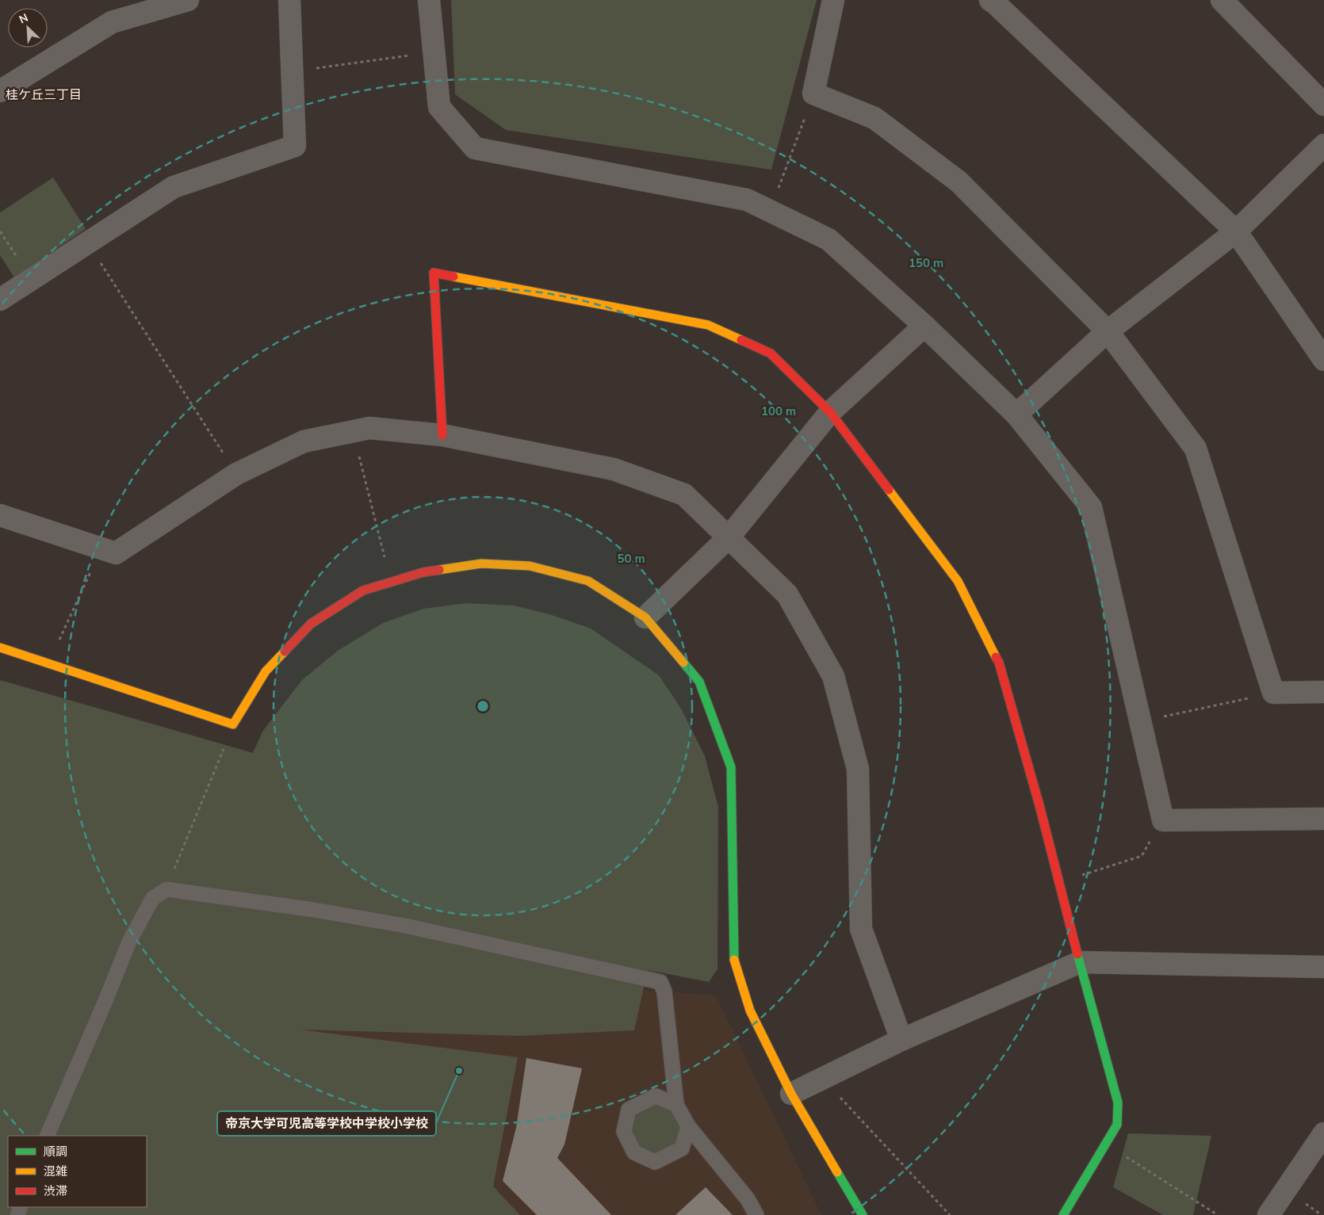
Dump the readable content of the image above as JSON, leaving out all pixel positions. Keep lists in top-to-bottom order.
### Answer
{
  "districts": ["桂ケ丘三丁目"],
  "places": ["帝京大学可児高等学校中学校小学校"],
  "legend": ["順調", "混雑", "渋滞"],
  "north": "top left",
  "rings": ["150 m", "100 m", "50 m"]
}
